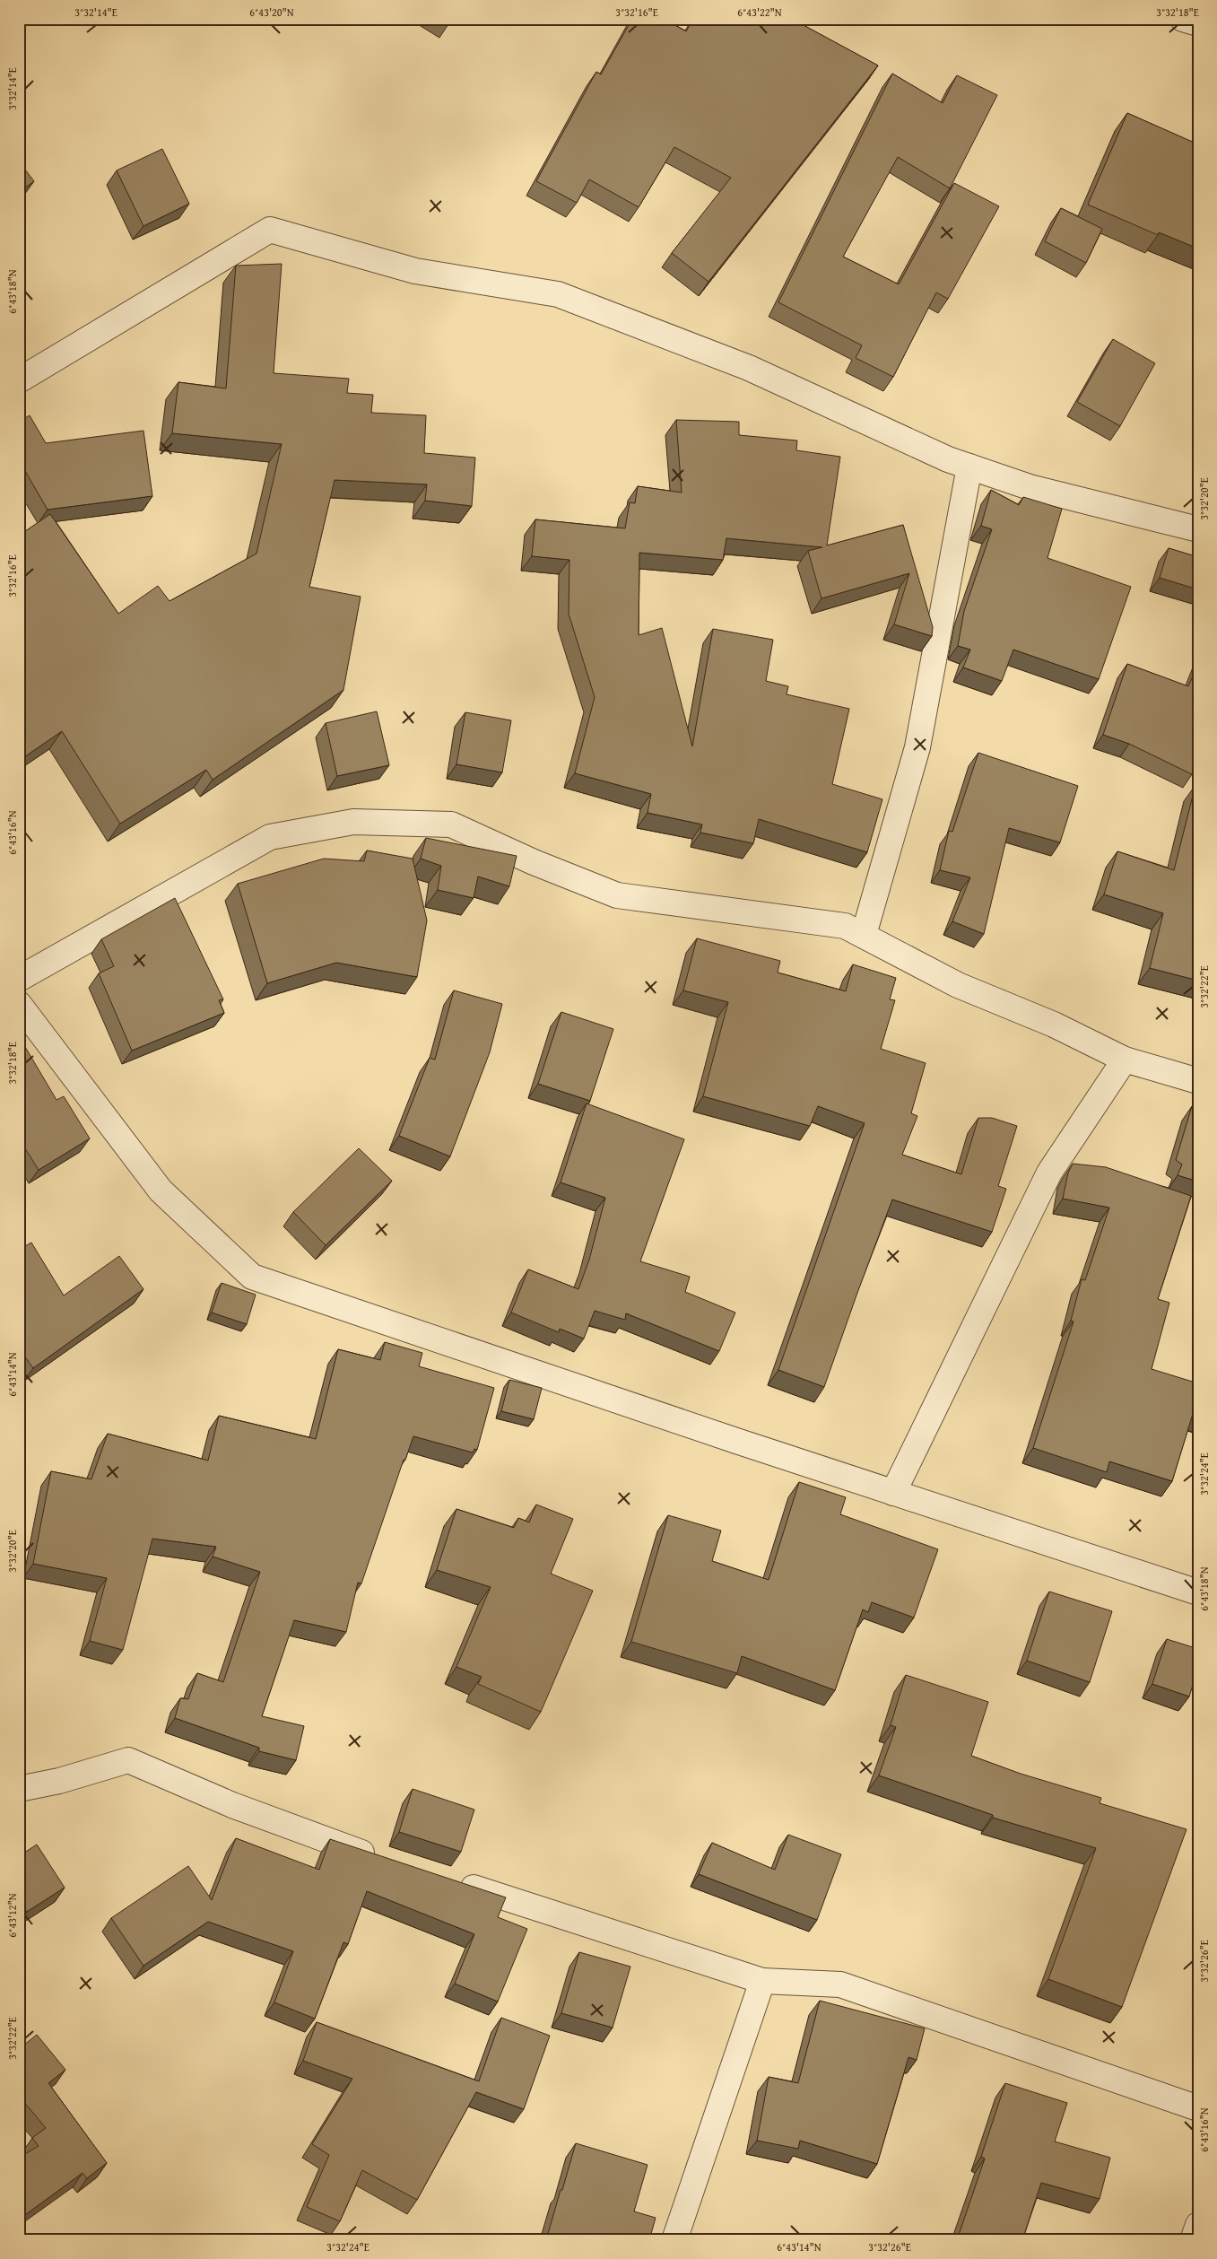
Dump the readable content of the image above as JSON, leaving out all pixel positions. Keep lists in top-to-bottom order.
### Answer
{
  "coordinates": [
    "3°32'14\"E",
    "6°43'20\"N",
    "3°32'16\"E",
    "6°43'22\"N",
    "3°32'18\"E",
    "6°43'18\"N",
    "3°32'20\"E",
    "6°43'16\"N",
    "3°32'22\"E",
    "6°43'14\"N",
    "3°32'24\"E",
    "6°43'12\"N",
    "3°32'26\"E"
  ]
}
